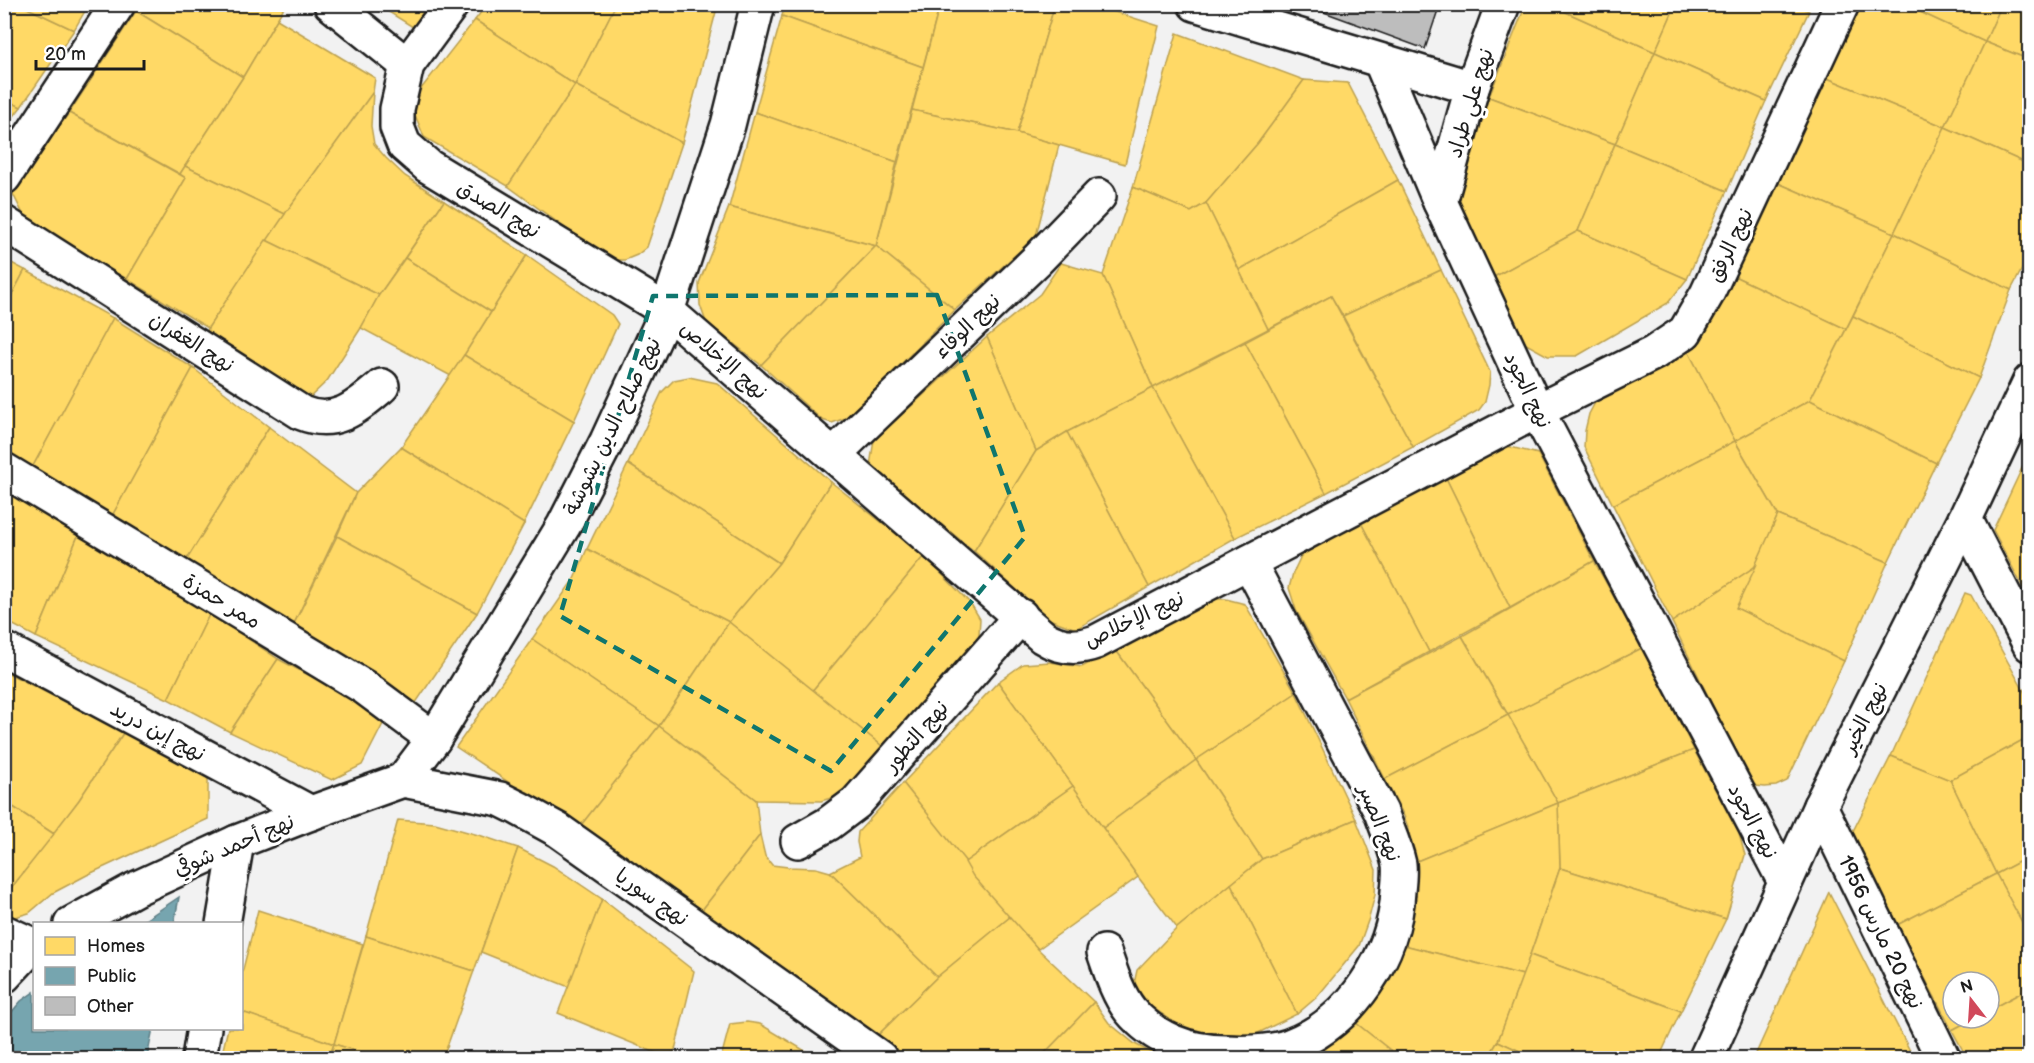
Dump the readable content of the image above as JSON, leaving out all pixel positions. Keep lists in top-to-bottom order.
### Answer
{
  "streets": {
    "street": [
      "نهج علي طراد",
      "نهج الصدق",
      "نهج الرفق",
      "نهج الوفاء",
      "نهج الغفران",
      "نهج الإخلاص",
      "نهج الجود",
      "نهج صلاح الدين بشوشة",
      "ممر حمزة",
      "نهج الخير",
      "نهج إبن دريد",
      "نهج التطور",
      "نهج الصبر",
      "نهج أحمد شوقي",
      "نهج سوريا",
      "نهج 20 مارس 1956"
    ]
  },
  "crossings": [
    ["نهج علي طراد", "نهج الجود"],
    ["نهج الصدق", "نهج الإخلاص"],
    ["نهج الصدق", "نهج صلاح الدين بشوشة"],
    ["نهج الرفق", "نهج الإخلاص"],
    ["نهج الرفق", "نهج الجود"],
    ["نهج الوفاء", "نهج الإخلاص"],
    ["نهج الإخلاص", "نهج الجود"],
    ["نهج الإخلاص", "نهج صلاح الدين بشوشة"],
    ["نهج الإخلاص", "نهج التطور"],
    ["نهج الإخلاص", "نهج الصبر"],
    ["نهج الجود", "نهج الخير"],
    ["نهج صلاح الدين بشوشة", "ممر حمزة"],
    ["نهج صلاح الدين بشوشة", "نهج أحمد شوقي"],
    ["نهج صلاح الدين بشوشة", "نهج سوريا"],
    ["نهج الخير", "نهج 20 مارس 1956"],
    ["نهج إبن دريد", "نهج أحمد شوقي"],
    ["نهج أحمد شوقي", "نهج سوريا"]
  ],
  "legend": ["Homes", "Public", "Other"],
  "scale_bar": "20 m",
  "north": "top"
}
